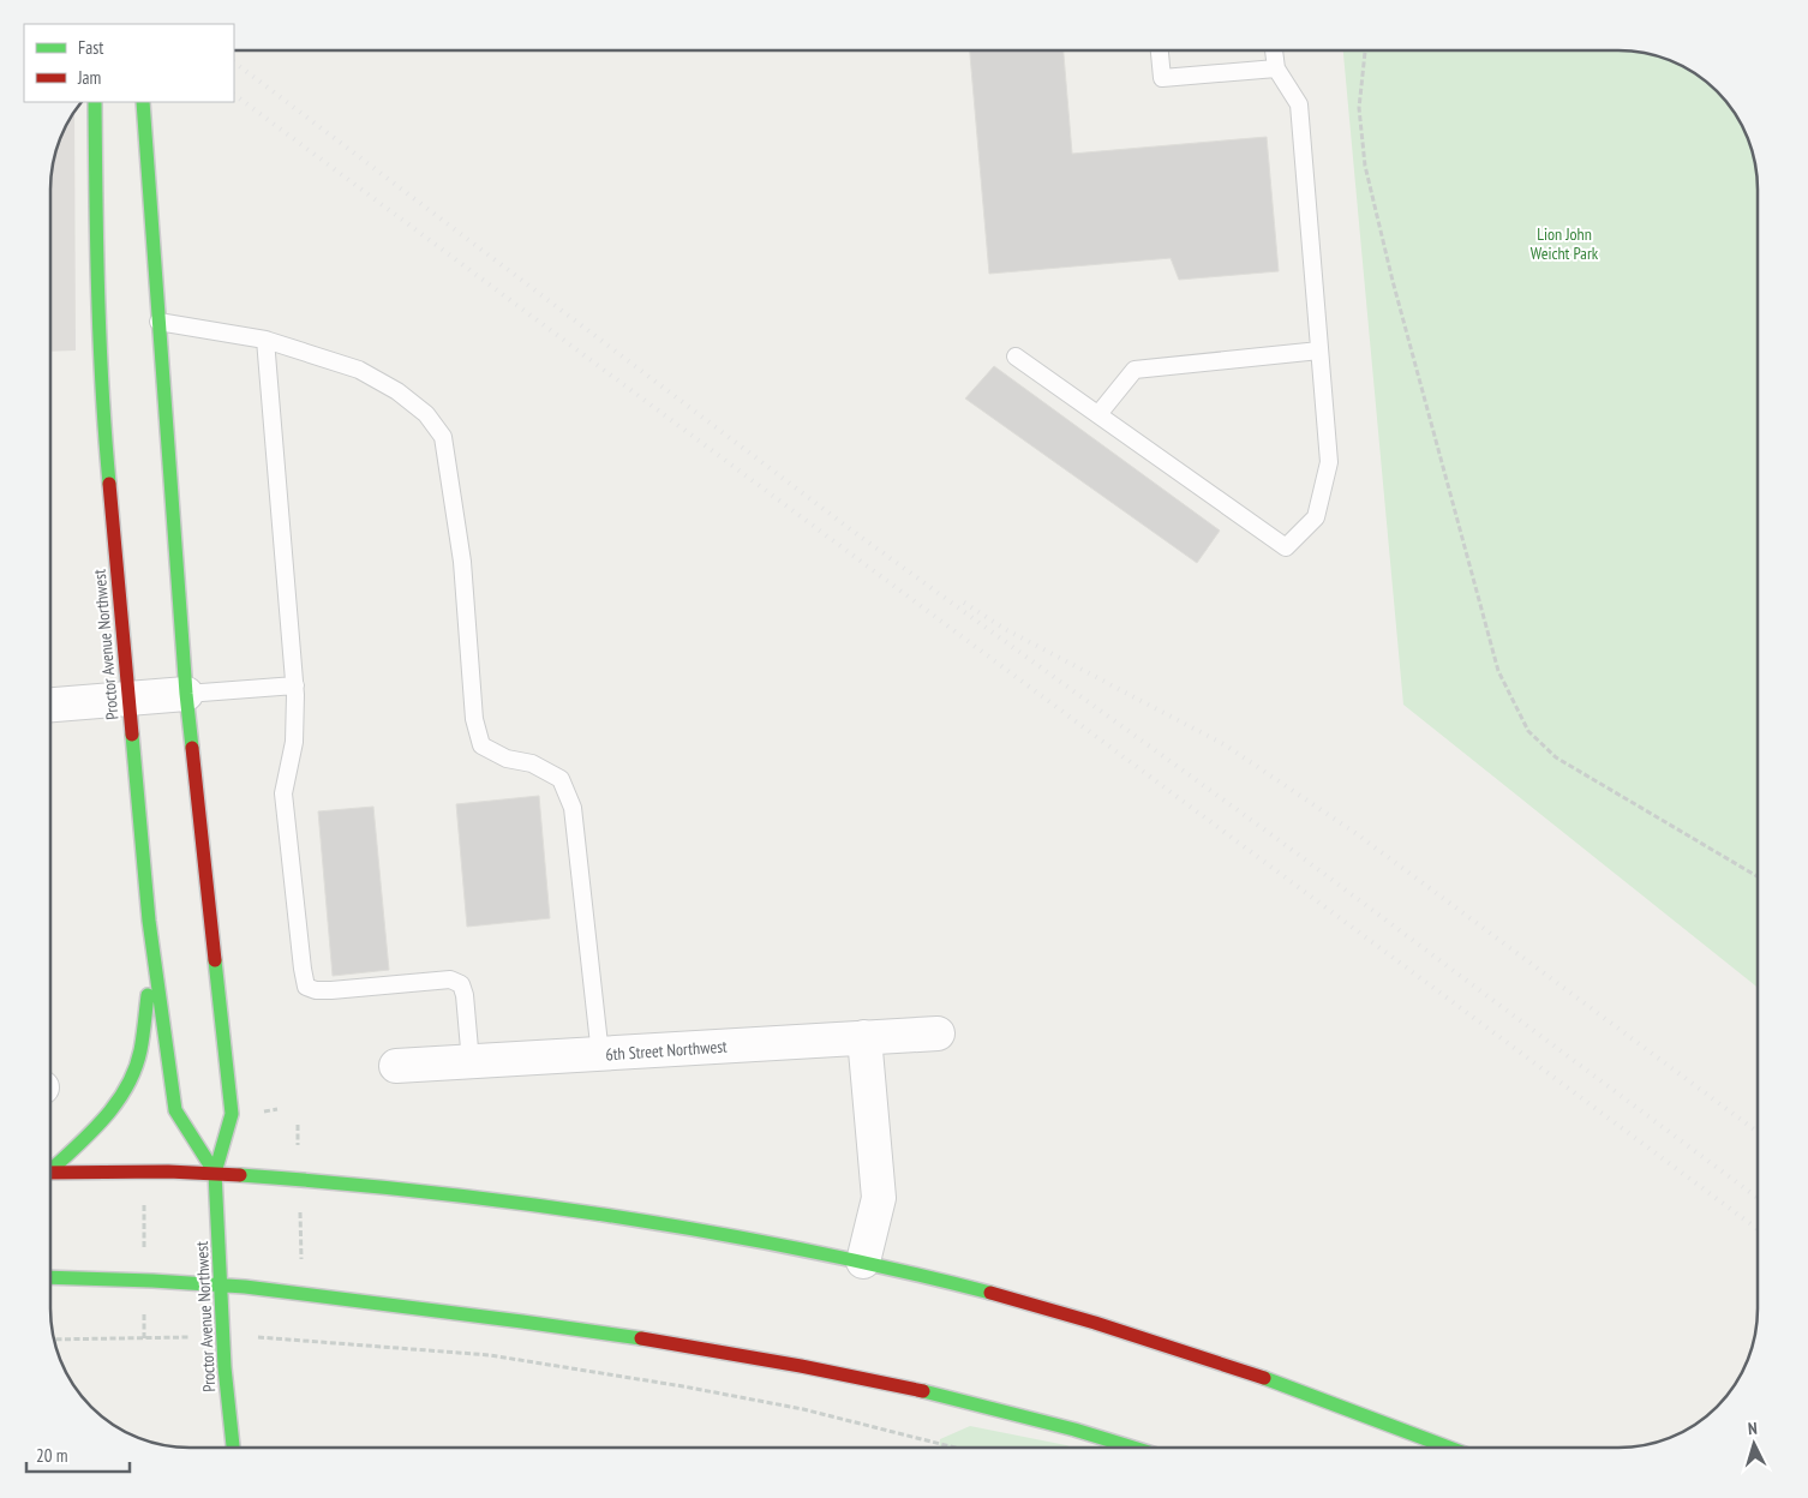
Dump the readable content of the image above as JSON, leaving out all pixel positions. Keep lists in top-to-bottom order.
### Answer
{
  "streets": {
    "main road": ["Proctor Avenue Northwest"],
    "street": ["6th Street Northwest"]
  },
  "parks": ["Lion John Weicht Park"],
  "legend": ["Fast", "Jam"],
  "scale_bar": "20 m",
  "north": "top"
}
